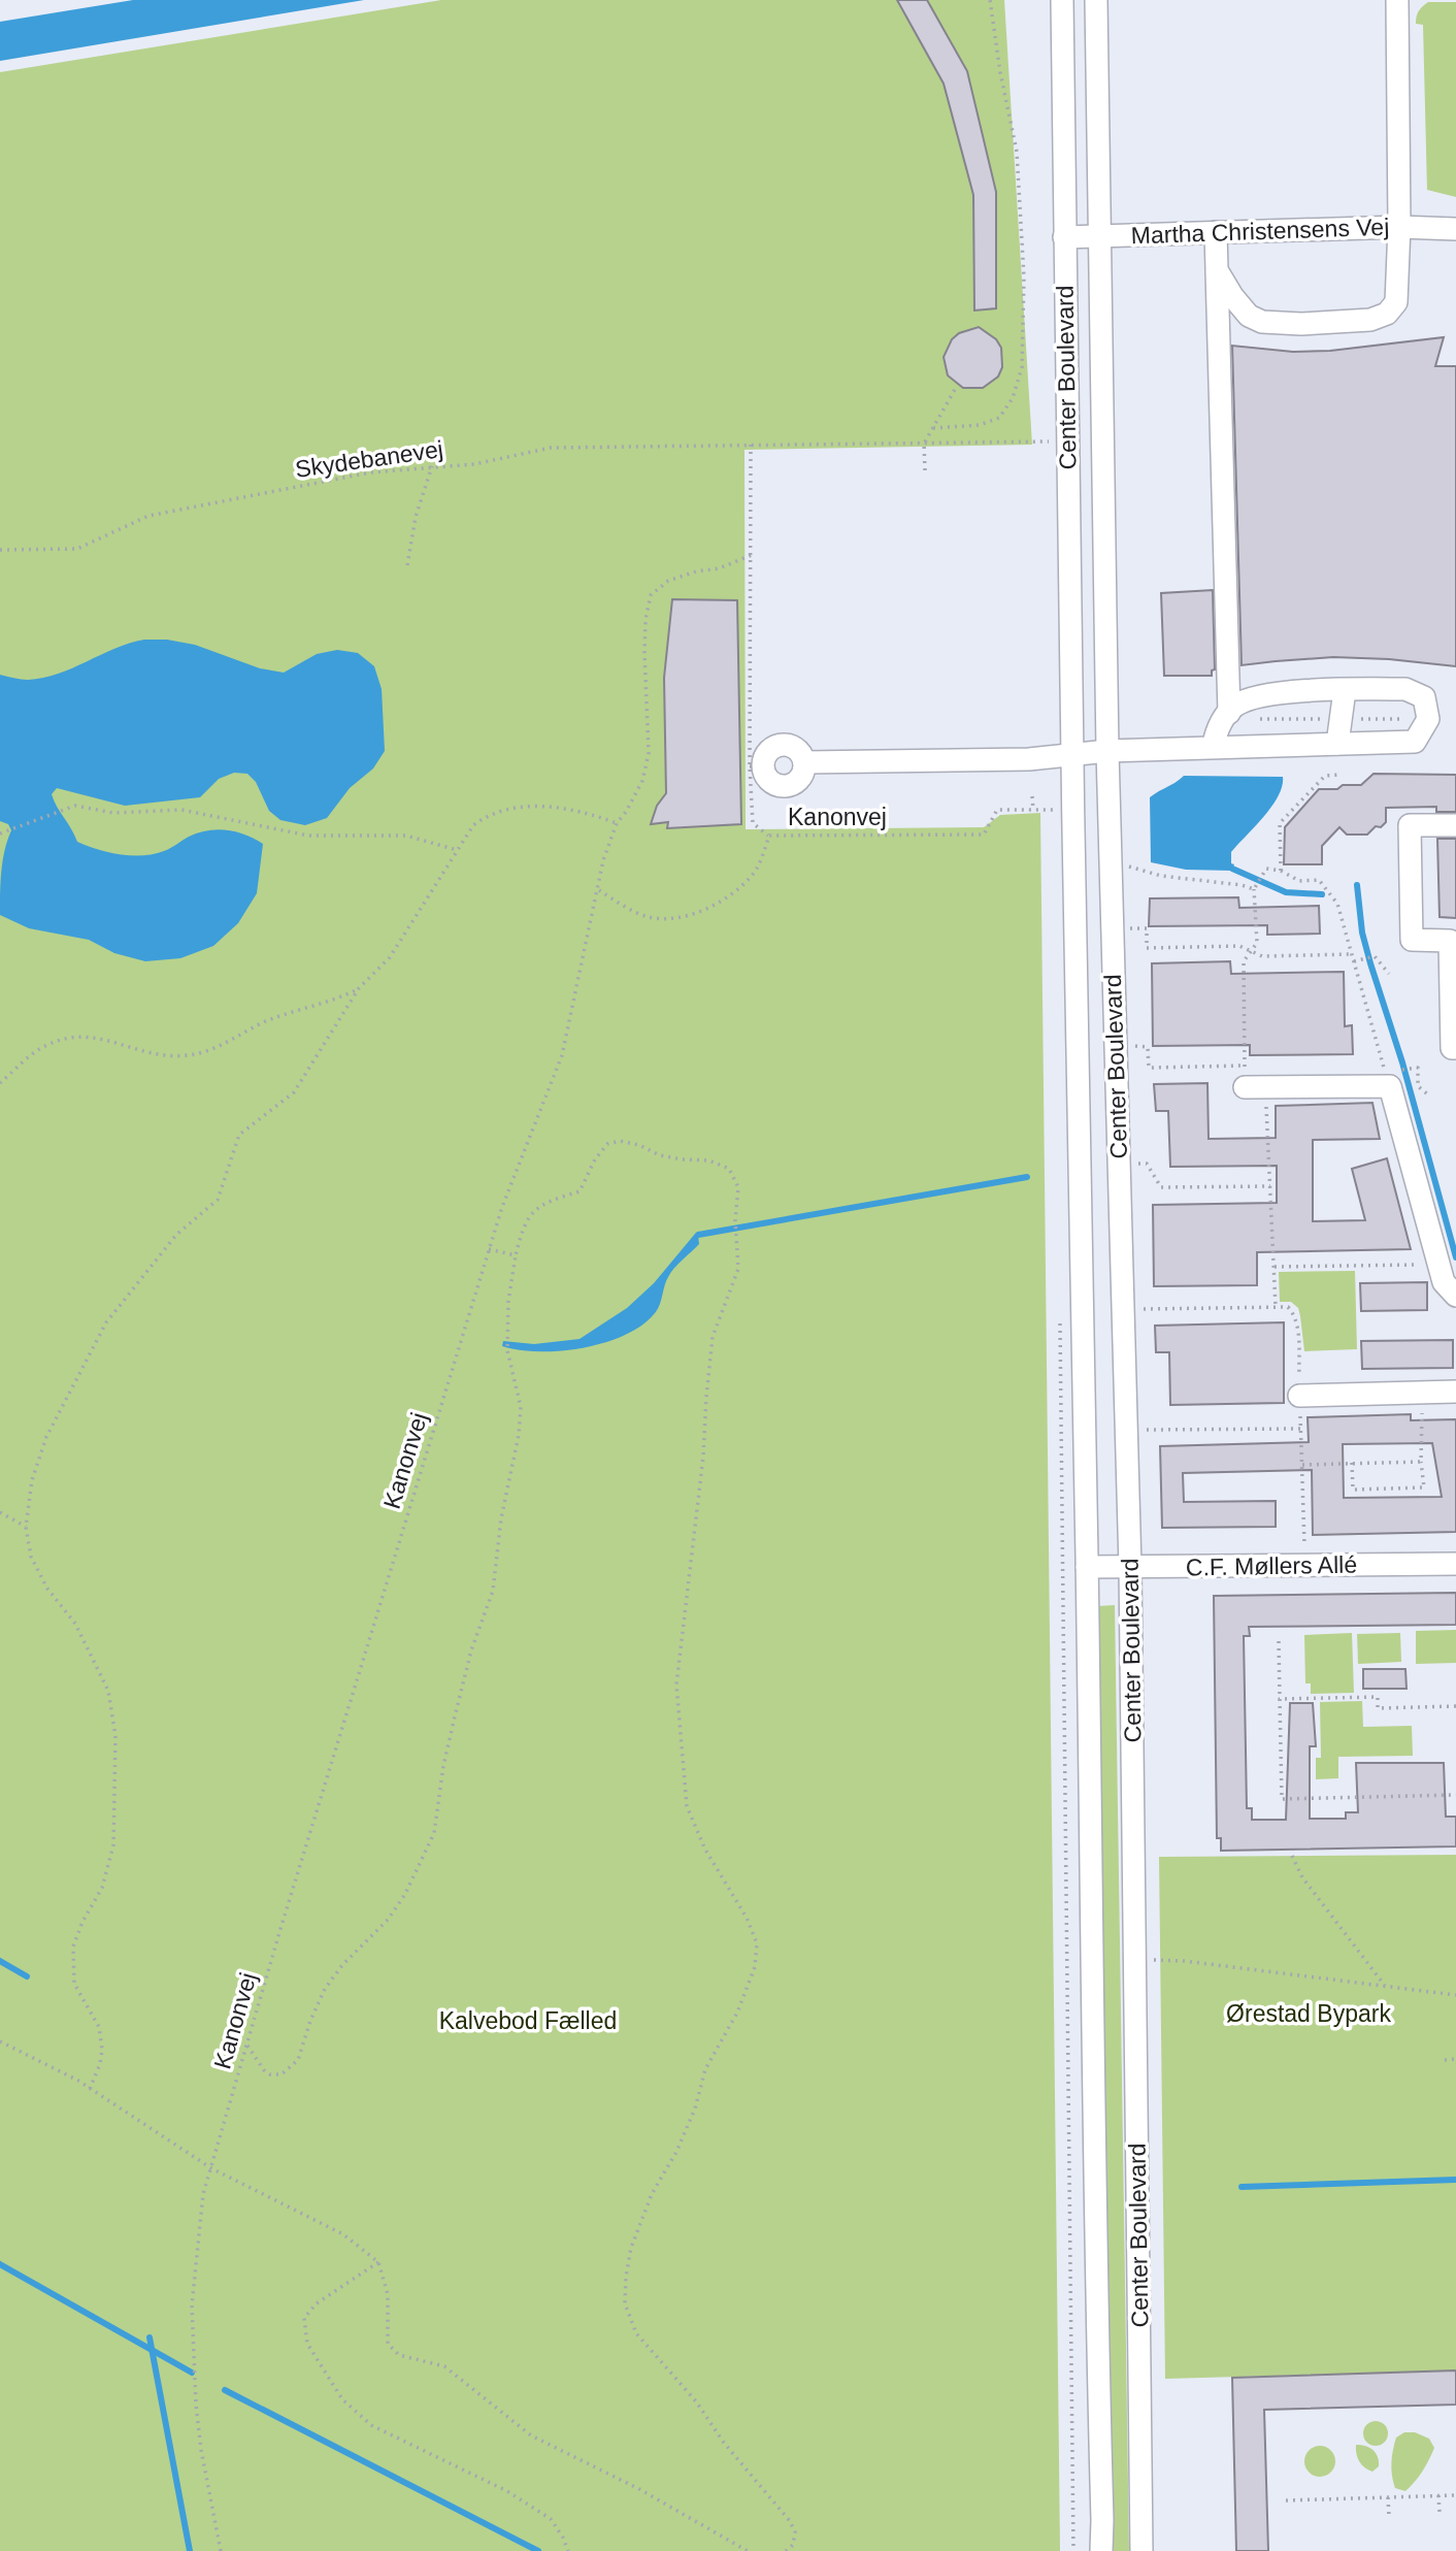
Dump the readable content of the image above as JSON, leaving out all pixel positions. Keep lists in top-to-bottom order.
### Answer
{
  "streets": {
    "street": ["Martha Christensens Vej", "Center Boulevard", "C.F. Møllers Allé"],
    "path": ["Skydebanevej", "Kanonvej"]
  },
  "crossings": [
    ["Martha Christensens Vej", "Center Boulevard"],
    ["Center Boulevard", "C.F. Møllers Allé"]
  ],
  "parks": ["Ørestad Bypark", "Kalvebod Fælled"]
}
